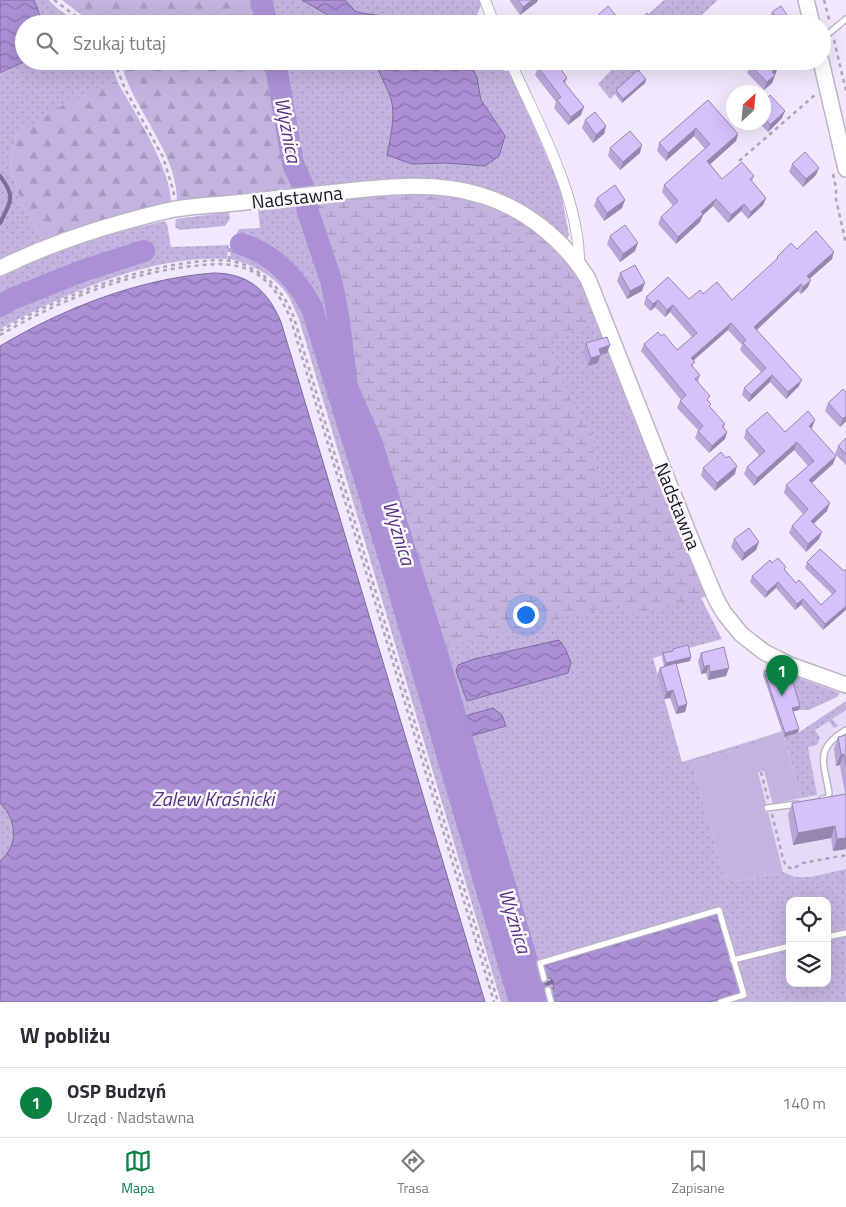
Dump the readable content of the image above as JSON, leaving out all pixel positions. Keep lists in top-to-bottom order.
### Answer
{
  "streets": {
    "street": ["Nadstawna"]
  },
  "water": ["Wyżnica", "Zalew Kraśnicki"],
  "north": "top right",
  "page": {
    "search": "Szukaj tutaj",
    "pins": "1",
    "heading": "W pobliżu",
    "list": [
      {
        "mark": "1",
        "name": "OSP Budzyń",
        "note": "Urząd · Nadstawna",
        "value": "140 m"
      }
    ],
    "nav": ["Mapa", "Trasa", "Zapisane"]
  }
}
